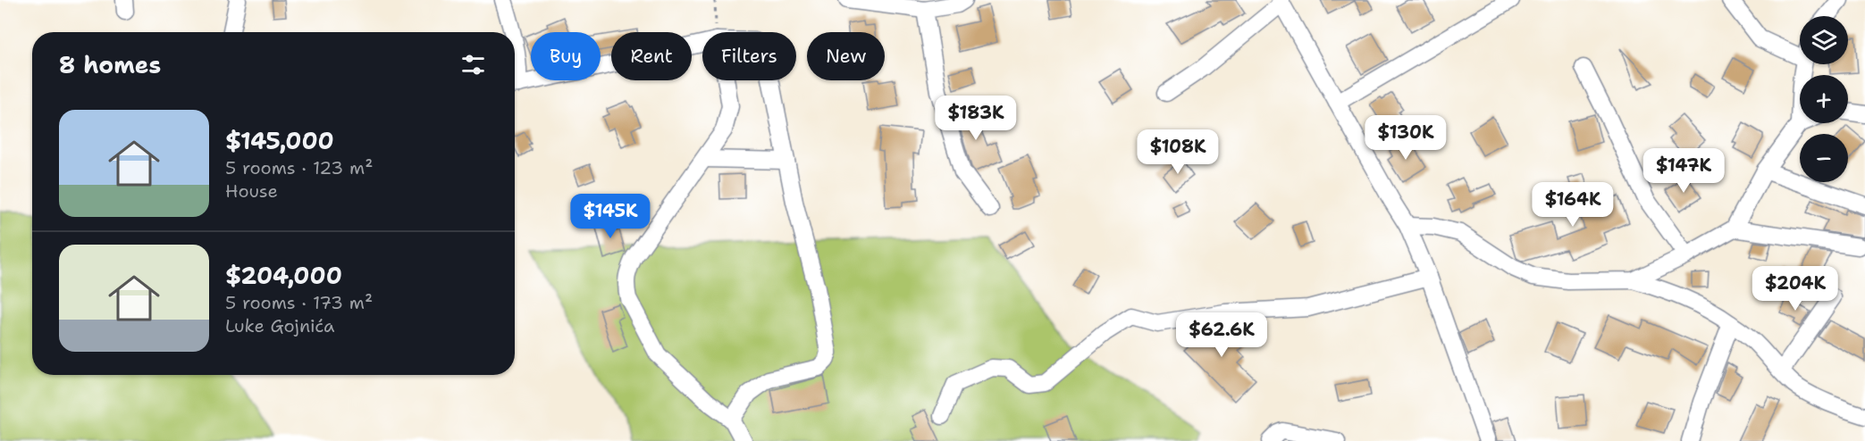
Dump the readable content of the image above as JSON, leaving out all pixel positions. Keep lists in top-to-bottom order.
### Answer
{
  "page": {
    "map_buttons": ["+", "−"],
    "chip": [
      "Buy",
      "Rent",
      "Filters",
      "New"
    ],
    "heading": "8 homes",
    "price": [
      "$183K",
      "$130K",
      "$108K",
      "$147K",
      "$164K",
      "$145K",
      "$204K",
      "$62.6K"
    ],
    "list": [
      {
        "name": "$145,000",
        "note": "5 rooms · 123 m² · House"
      },
      {
        "name": "$204,000",
        "note": "5 rooms · 173 m² · Luke Gojnića"
      }
    ]
  }
}
